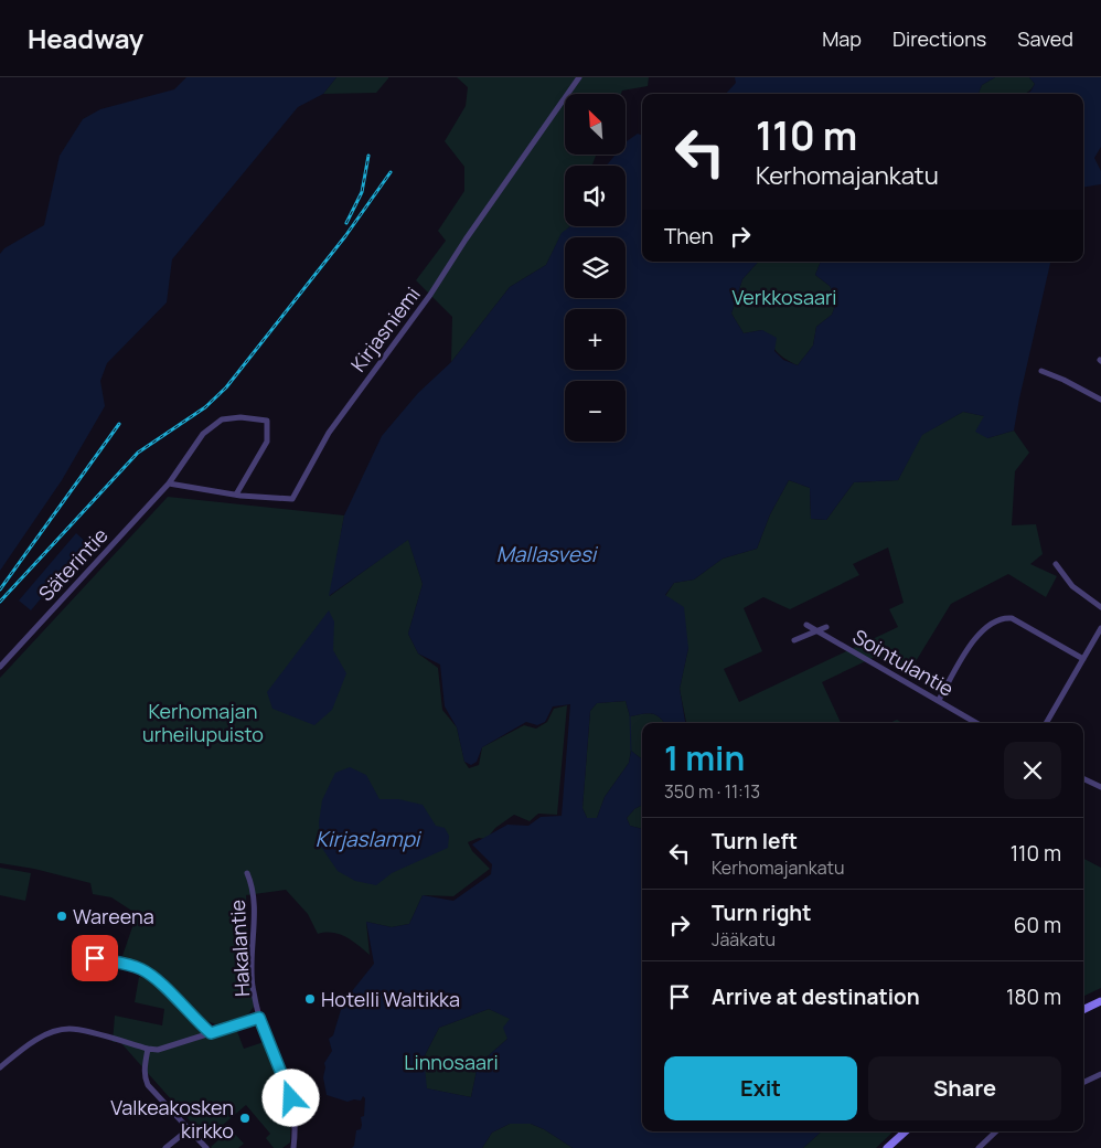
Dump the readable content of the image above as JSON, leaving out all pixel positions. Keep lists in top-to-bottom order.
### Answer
{
  "streets": {
    "street": [
      "Kirjasniemi",
      "Säterintie",
      "Sointulantie",
      "Hakalantie"
    ]
  },
  "crossings": [
    ["Kirjasniemi", "Säterintie"]
  ],
  "water": ["Mallasvesi", "Kirjaslampi"],
  "parks": ["Verkkosaari", "Kerhomajan urheilupuisto", "Linnosaari"],
  "places": ["Wareena", "Hotelli Waltikka", "Valkeakosken kirkko"],
  "north": "top left",
  "page": {
    "header": "Headway",
    "nav": ["Map", "Directions", "Saved"],
    "map_buttons": ["+", "−"],
    "turn": ["110 m", "Kerhomajankatu"],
    "then": "Then",
    "heading": ["1 min", "350 m · 11:13"],
    "list": [
      {
        "name": "Turn left",
        "note": "Kerhomajankatu",
        "value": "110 m"
      },
      {
        "name": "Turn right",
        "note": "Jääkatu",
        "value": "60 m"
      },
      {
        "name": "Arrive at destination",
        "value": "180 m"
      }
    ],
    "buttons": ["Exit", "Share"]
  }
}
